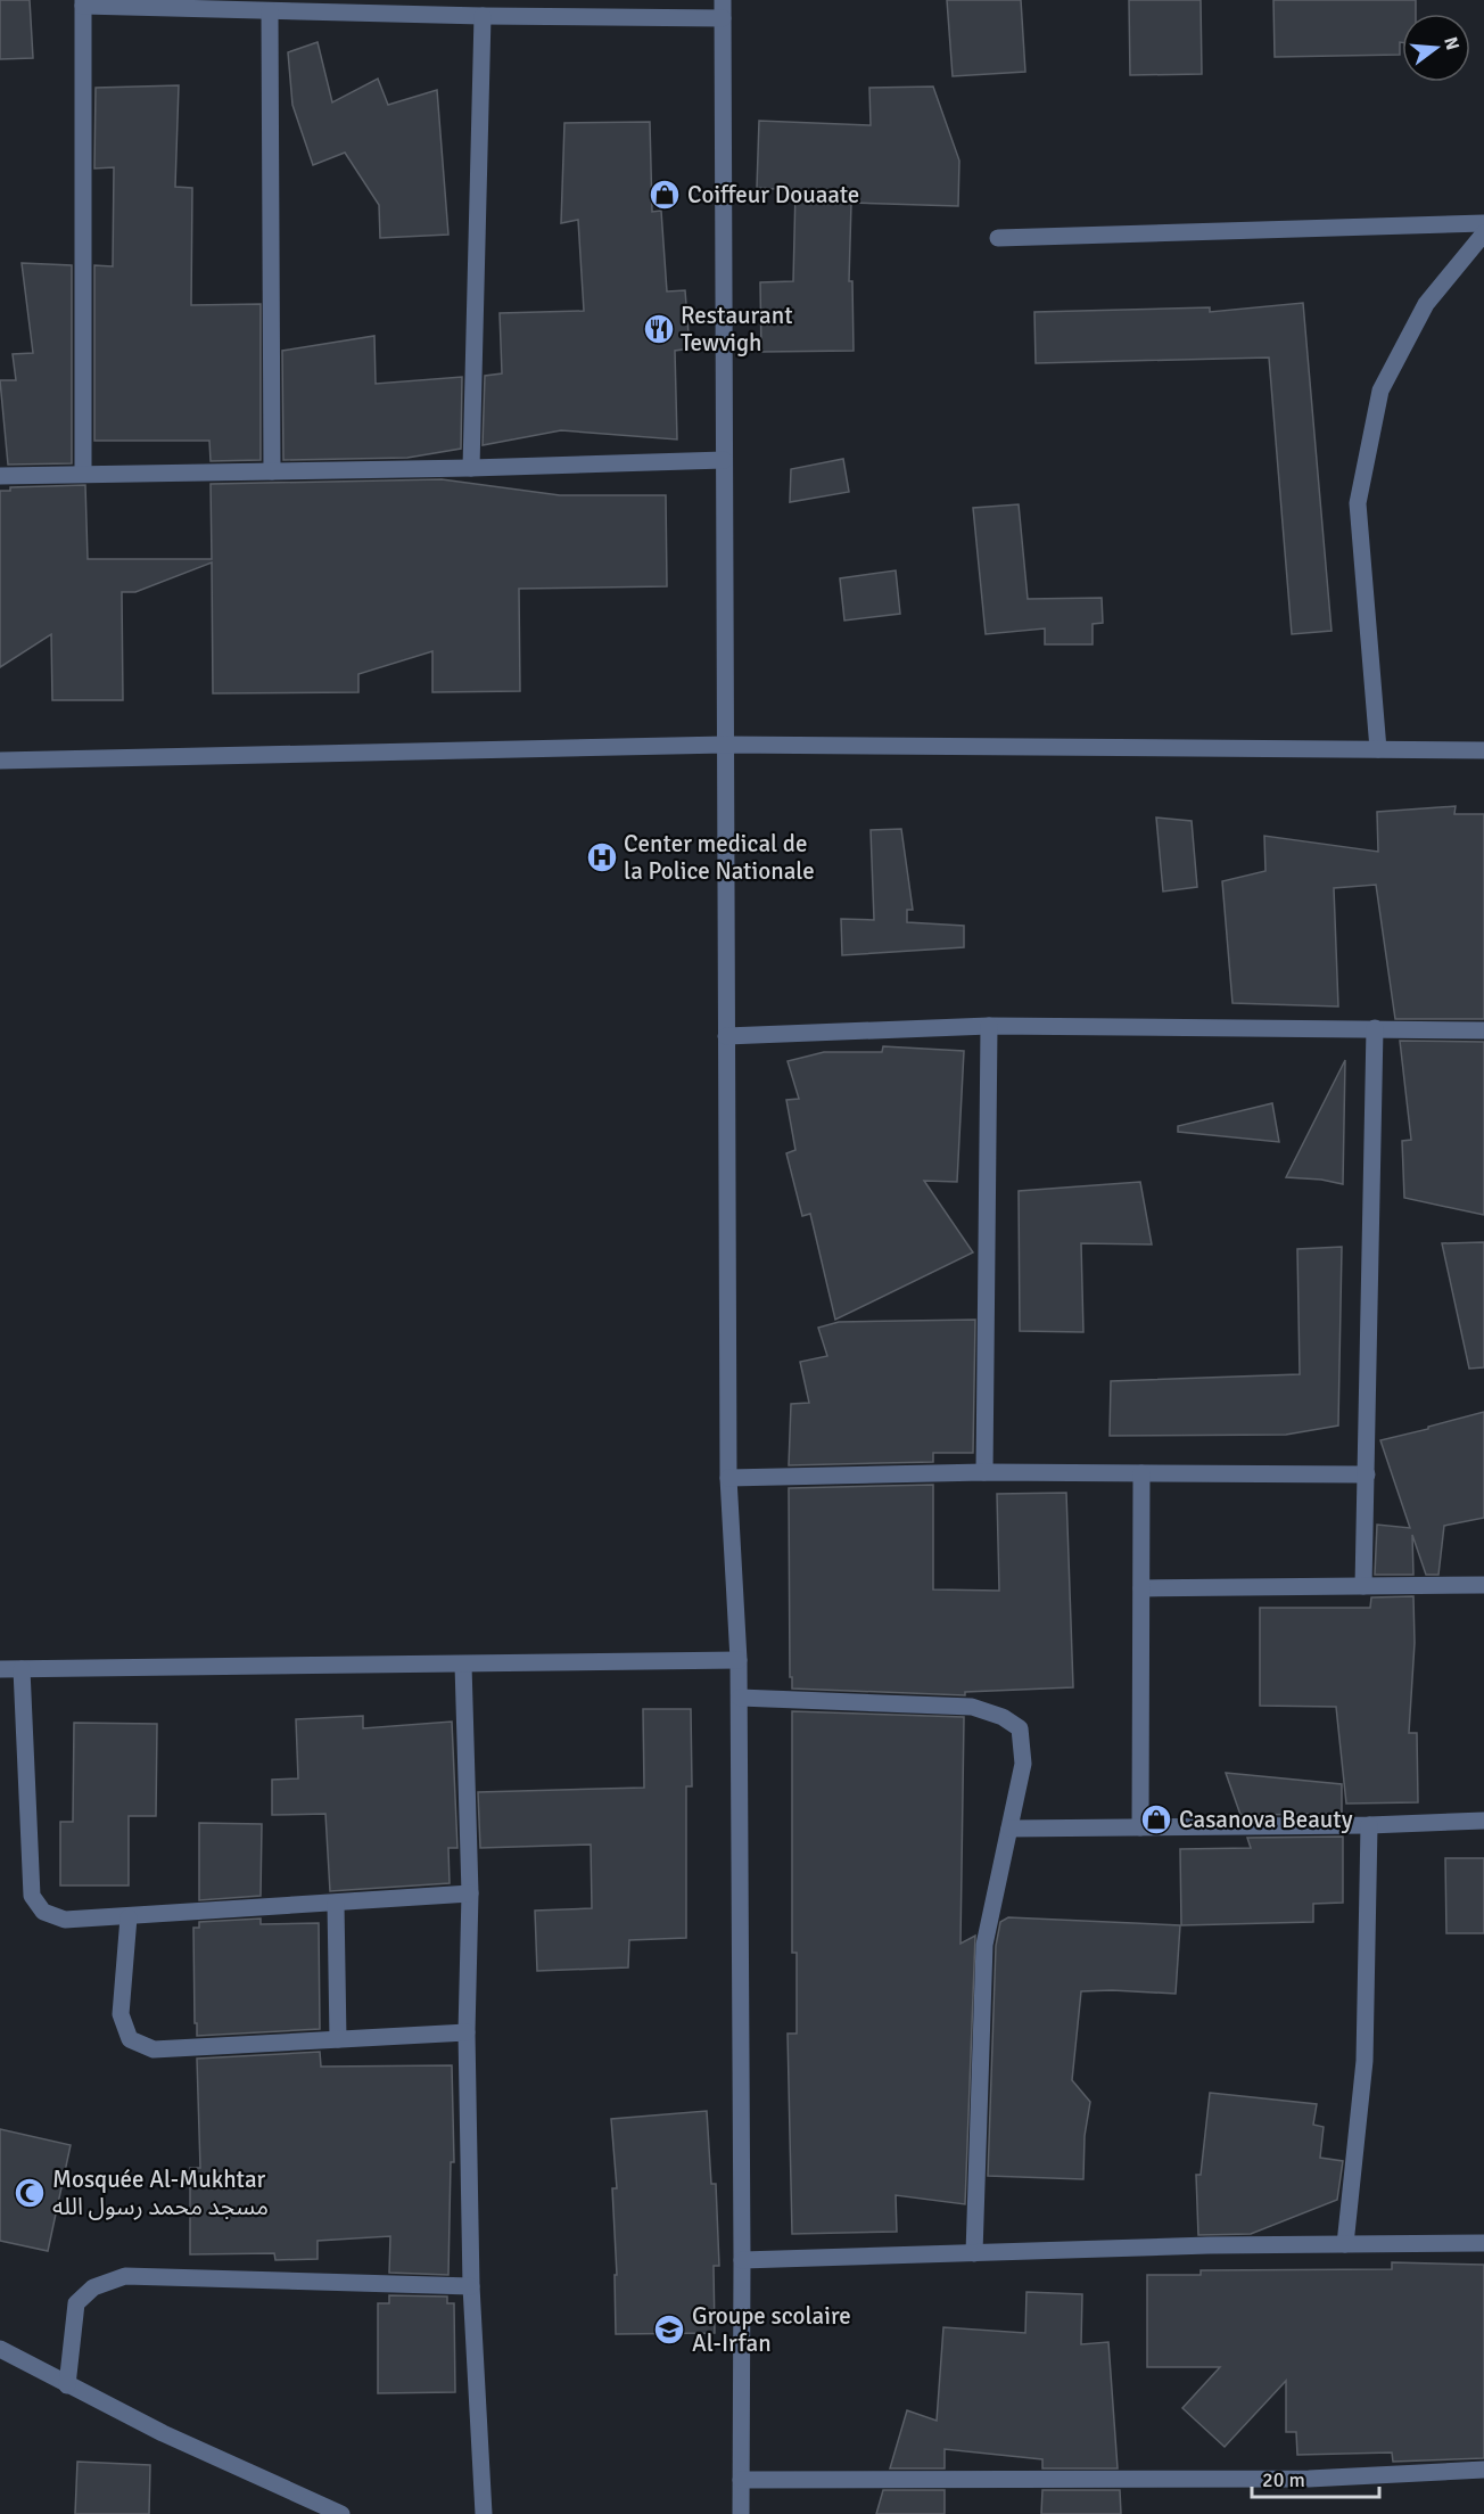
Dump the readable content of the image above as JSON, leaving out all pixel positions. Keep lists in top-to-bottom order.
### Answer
{
  "places": {
    "shop": ["Coiffeur Douaate", "Casanova Beauty"],
    "restaurant": ["Restaurant Tewvigh"],
    "hospital": ["Center medical de la Police Nationale"],
    "mosque": ["Mosquée Al-Mukhtar مسجد محمد رسول الله"],
    "school or university": ["Groupe scolaire Al-Irfan"]
  },
  "scale_bar": "20 m",
  "north": "right"
}
